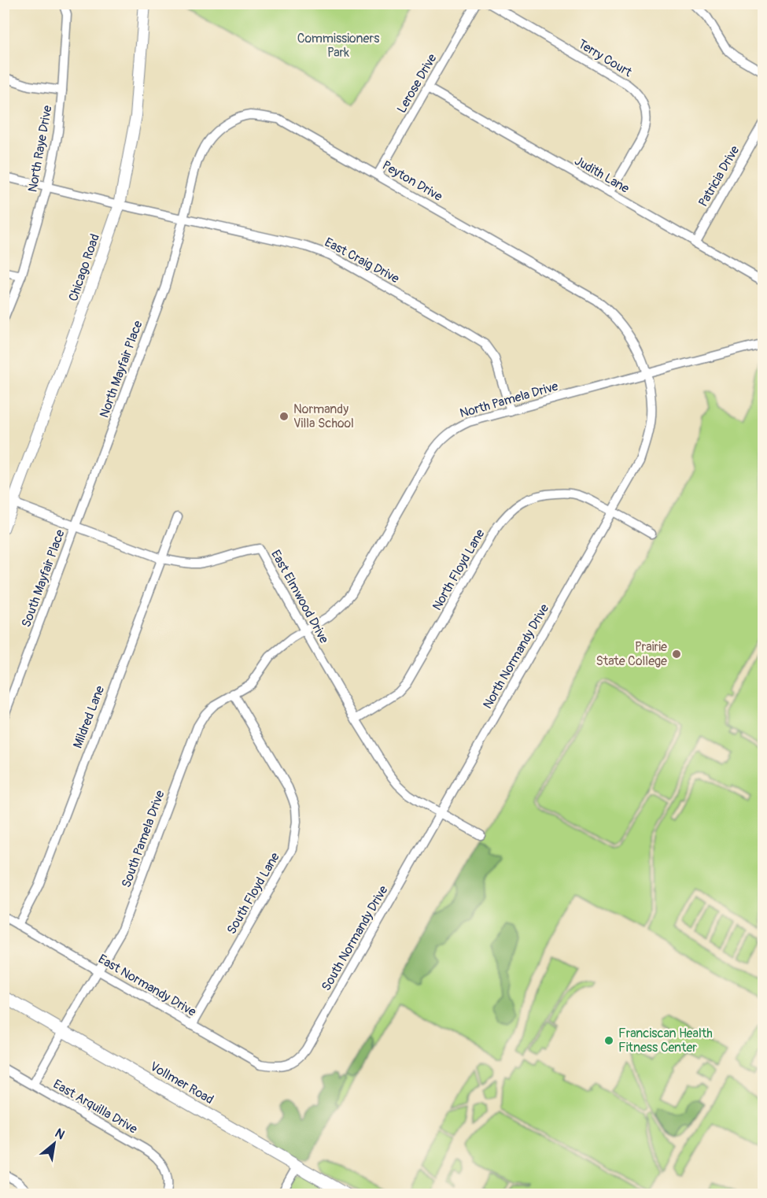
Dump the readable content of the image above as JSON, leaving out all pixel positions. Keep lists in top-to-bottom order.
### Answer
{
  "streets": {
    "main road": ["Vollmer Road"],
    "street": [
      "Terry Court",
      "Lerose Drive",
      "North Raye Drive",
      "Judith Lane",
      "Patricia Drive",
      "Peyton Drive",
      "East Craig Drive",
      "Chicago Road",
      "North Mayfair Place",
      "North Pamela Drive",
      "North Floyd Lane",
      "South Mayfair Place",
      "East Elmwood Drive",
      "North Normandy Drive",
      "Mildred Lane",
      "South Pamela Drive",
      "South Floyd Lane",
      "South Normandy Drive",
      "East Normandy Drive",
      "East Arquilla Drive"
    ]
  },
  "crossings": [
    ["Terry Court", "Judith Lane"],
    ["Lerose Drive", "Judith Lane"],
    ["Lerose Drive", "Peyton Drive"],
    ["North Raye Drive", "East Craig Drive"],
    ["Judith Lane", "Patricia Drive"],
    ["Peyton Drive", "East Craig Drive"],
    ["Peyton Drive", "North Mayfair Place"],
    ["Peyton Drive", "North Pamela Drive"],
    ["Peyton Drive", "North Normandy Drive"],
    ["East Craig Drive", "Chicago Road"],
    ["East Craig Drive", "North Mayfair Place"],
    ["East Craig Drive", "North Pamela Drive"],
    ["Chicago Road", "East Elmwood Drive"],
    ["North Mayfair Place", "South Mayfair Place"],
    ["North Mayfair Place", "East Elmwood Drive"],
    ["North Pamela Drive", "East Elmwood Drive"],
    ["North Pamela Drive", "North Normandy Drive"],
    ["North Pamela Drive", "South Pamela Drive"],
    ["North Floyd Lane", "East Elmwood Drive"],
    ["North Floyd Lane", "North Normandy Drive"],
    ["South Mayfair Place", "East Elmwood Drive"],
    ["East Elmwood Drive", "North Normandy Drive"],
    ["East Elmwood Drive", "Mildred Lane"],
    ["East Elmwood Drive", "South Pamela Drive"],
    ["East Elmwood Drive", "South Normandy Drive"],
    ["North Normandy Drive", "South Normandy Drive"],
    ["Mildred Lane", "East Normandy Drive"],
    ["South Pamela Drive", "South Floyd Lane"],
    ["South Pamela Drive", "East Normandy Drive"],
    ["South Pamela Drive", "Vollmer Road"],
    ["South Pamela Drive", "East Arquilla Drive"],
    ["South Floyd Lane", "East Normandy Drive"],
    ["South Normandy Drive", "East Normandy Drive"]
  ],
  "parks": ["Commissioners Park"],
  "places": ["Normandy Villa School", "Prairie State College", "Franciscan Health Fitness Center"],
  "north": "top right"
}
